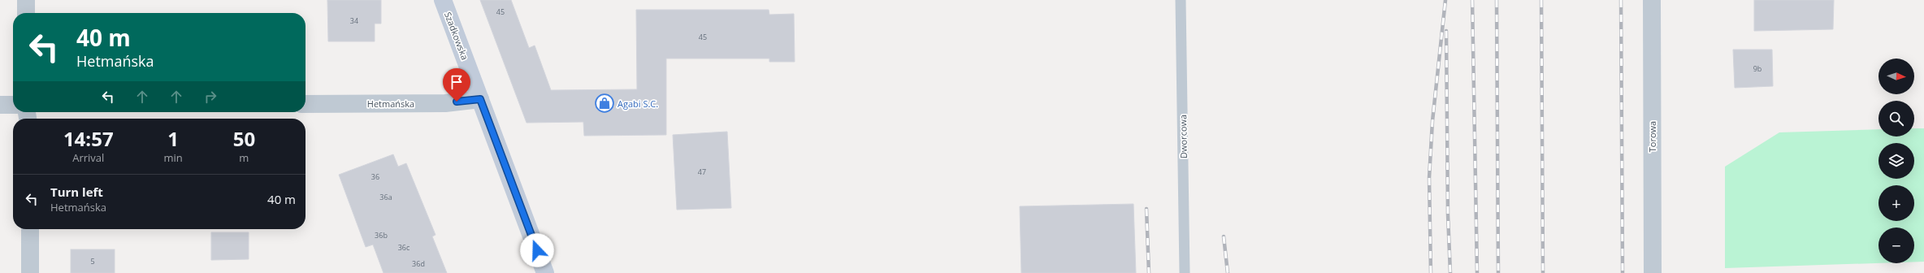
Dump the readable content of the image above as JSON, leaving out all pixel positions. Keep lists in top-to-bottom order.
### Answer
{
  "streets": {
    "street": ["Szadkowska", "Hetmańska", "Torowa"],
    "lane": ["Dworcowa"]
  },
  "crossings": [
    ["Szadkowska", "Hetmańska"]
  ],
  "places": {
    "shop": ["Agabi S.C."]
  },
  "house_numbers": [
    "45",
    "34",
    "45",
    "9b",
    "47",
    "36",
    "36a",
    "36b",
    "36c",
    "5",
    "36d"
  ],
  "north": "right",
  "page": {
    "turn": ["40 m", "Hetmańska"],
    "map_buttons": ["+", "−"],
    "eta": [
      "14:57",
      "Arrival",
      "1",
      "min",
      "50",
      "m"
    ],
    "list": [
      {
        "name": "Turn left",
        "note": "Hetmańska",
        "value": "40 m"
      }
    ]
  }
}
